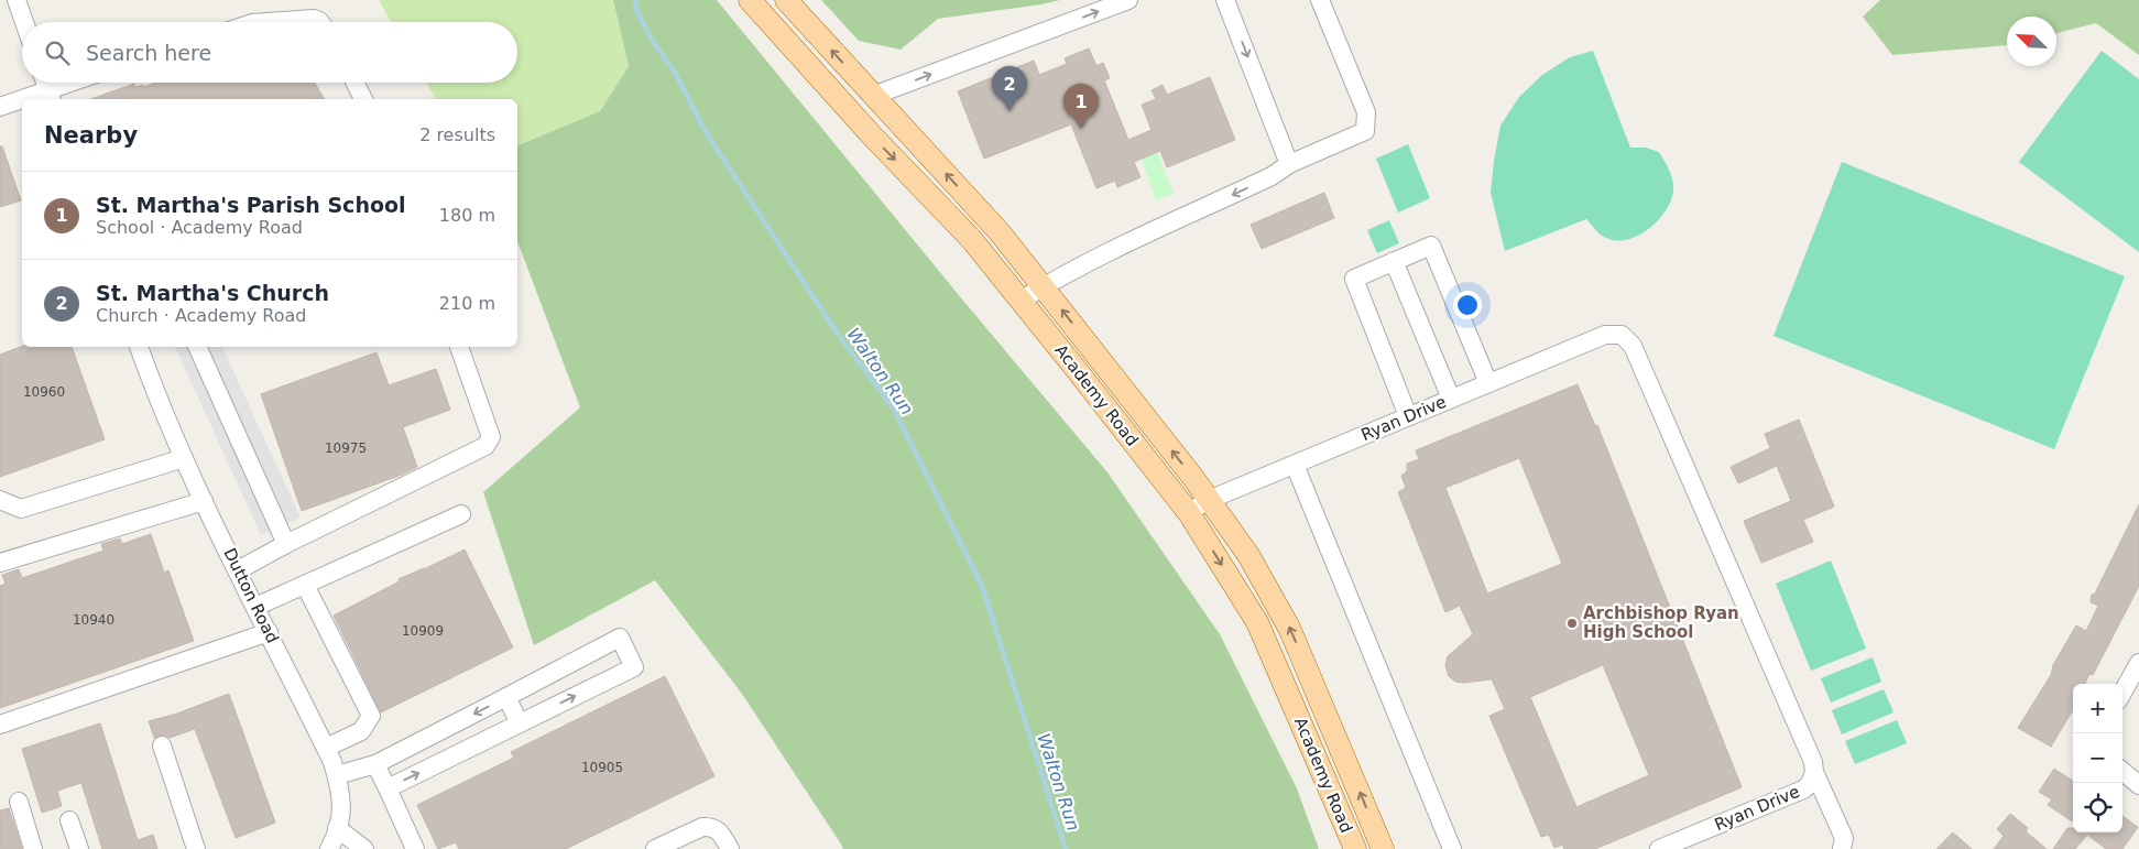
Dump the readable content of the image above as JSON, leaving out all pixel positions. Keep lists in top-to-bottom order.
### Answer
{
  "streets": {
    "main road": ["Academy Road"],
    "street": ["Ryan Drive", "Dutton Road"]
  },
  "crossings": [
    ["Academy Road", "Ryan Drive"]
  ],
  "water": ["Walton Run"],
  "places": ["Archbishop Ryan High School"],
  "house_numbers": [
    "10960",
    "10975",
    "10940",
    "10909",
    "10905"
  ],
  "north": "top left",
  "page": {
    "search": "Search here",
    "pins": ["2", "1"],
    "heading": ["Nearby", "2 results"],
    "list": [
      {
        "mark": "1",
        "name": "St. Martha's Parish School",
        "note": "School · Academy Road",
        "value": "180 m"
      },
      {
        "mark": "2",
        "name": "St. Martha's Church",
        "note": "Church · Academy Road",
        "value": "210 m"
      }
    ],
    "map_buttons": ["+", "−"]
  }
}
